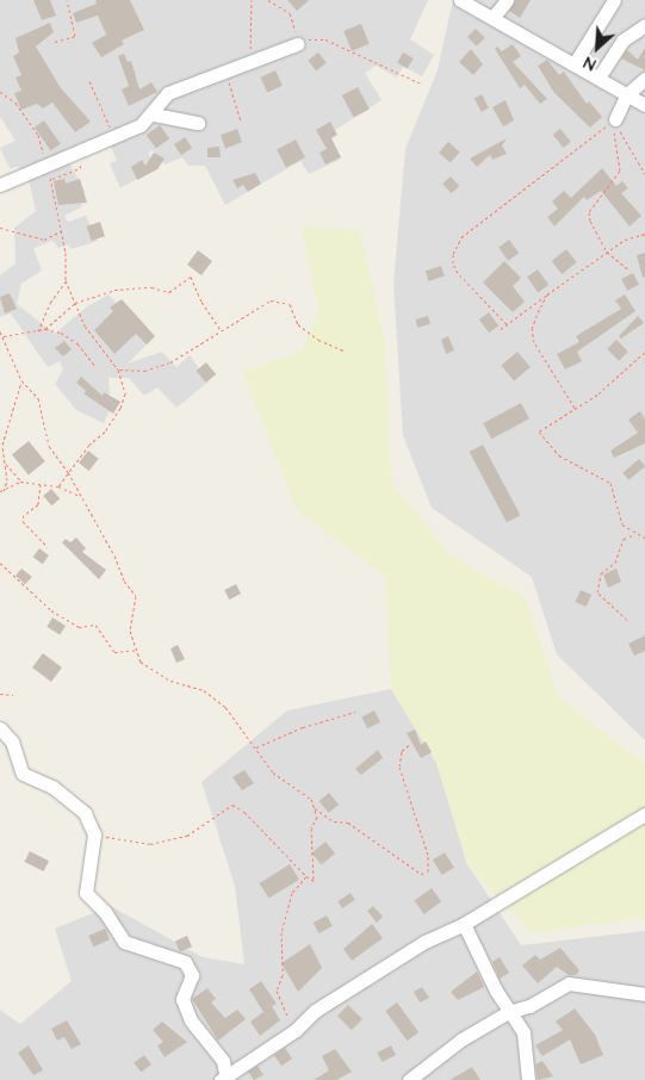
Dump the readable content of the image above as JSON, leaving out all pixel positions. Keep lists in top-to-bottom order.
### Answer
{
  "north": "bottom left"
}
